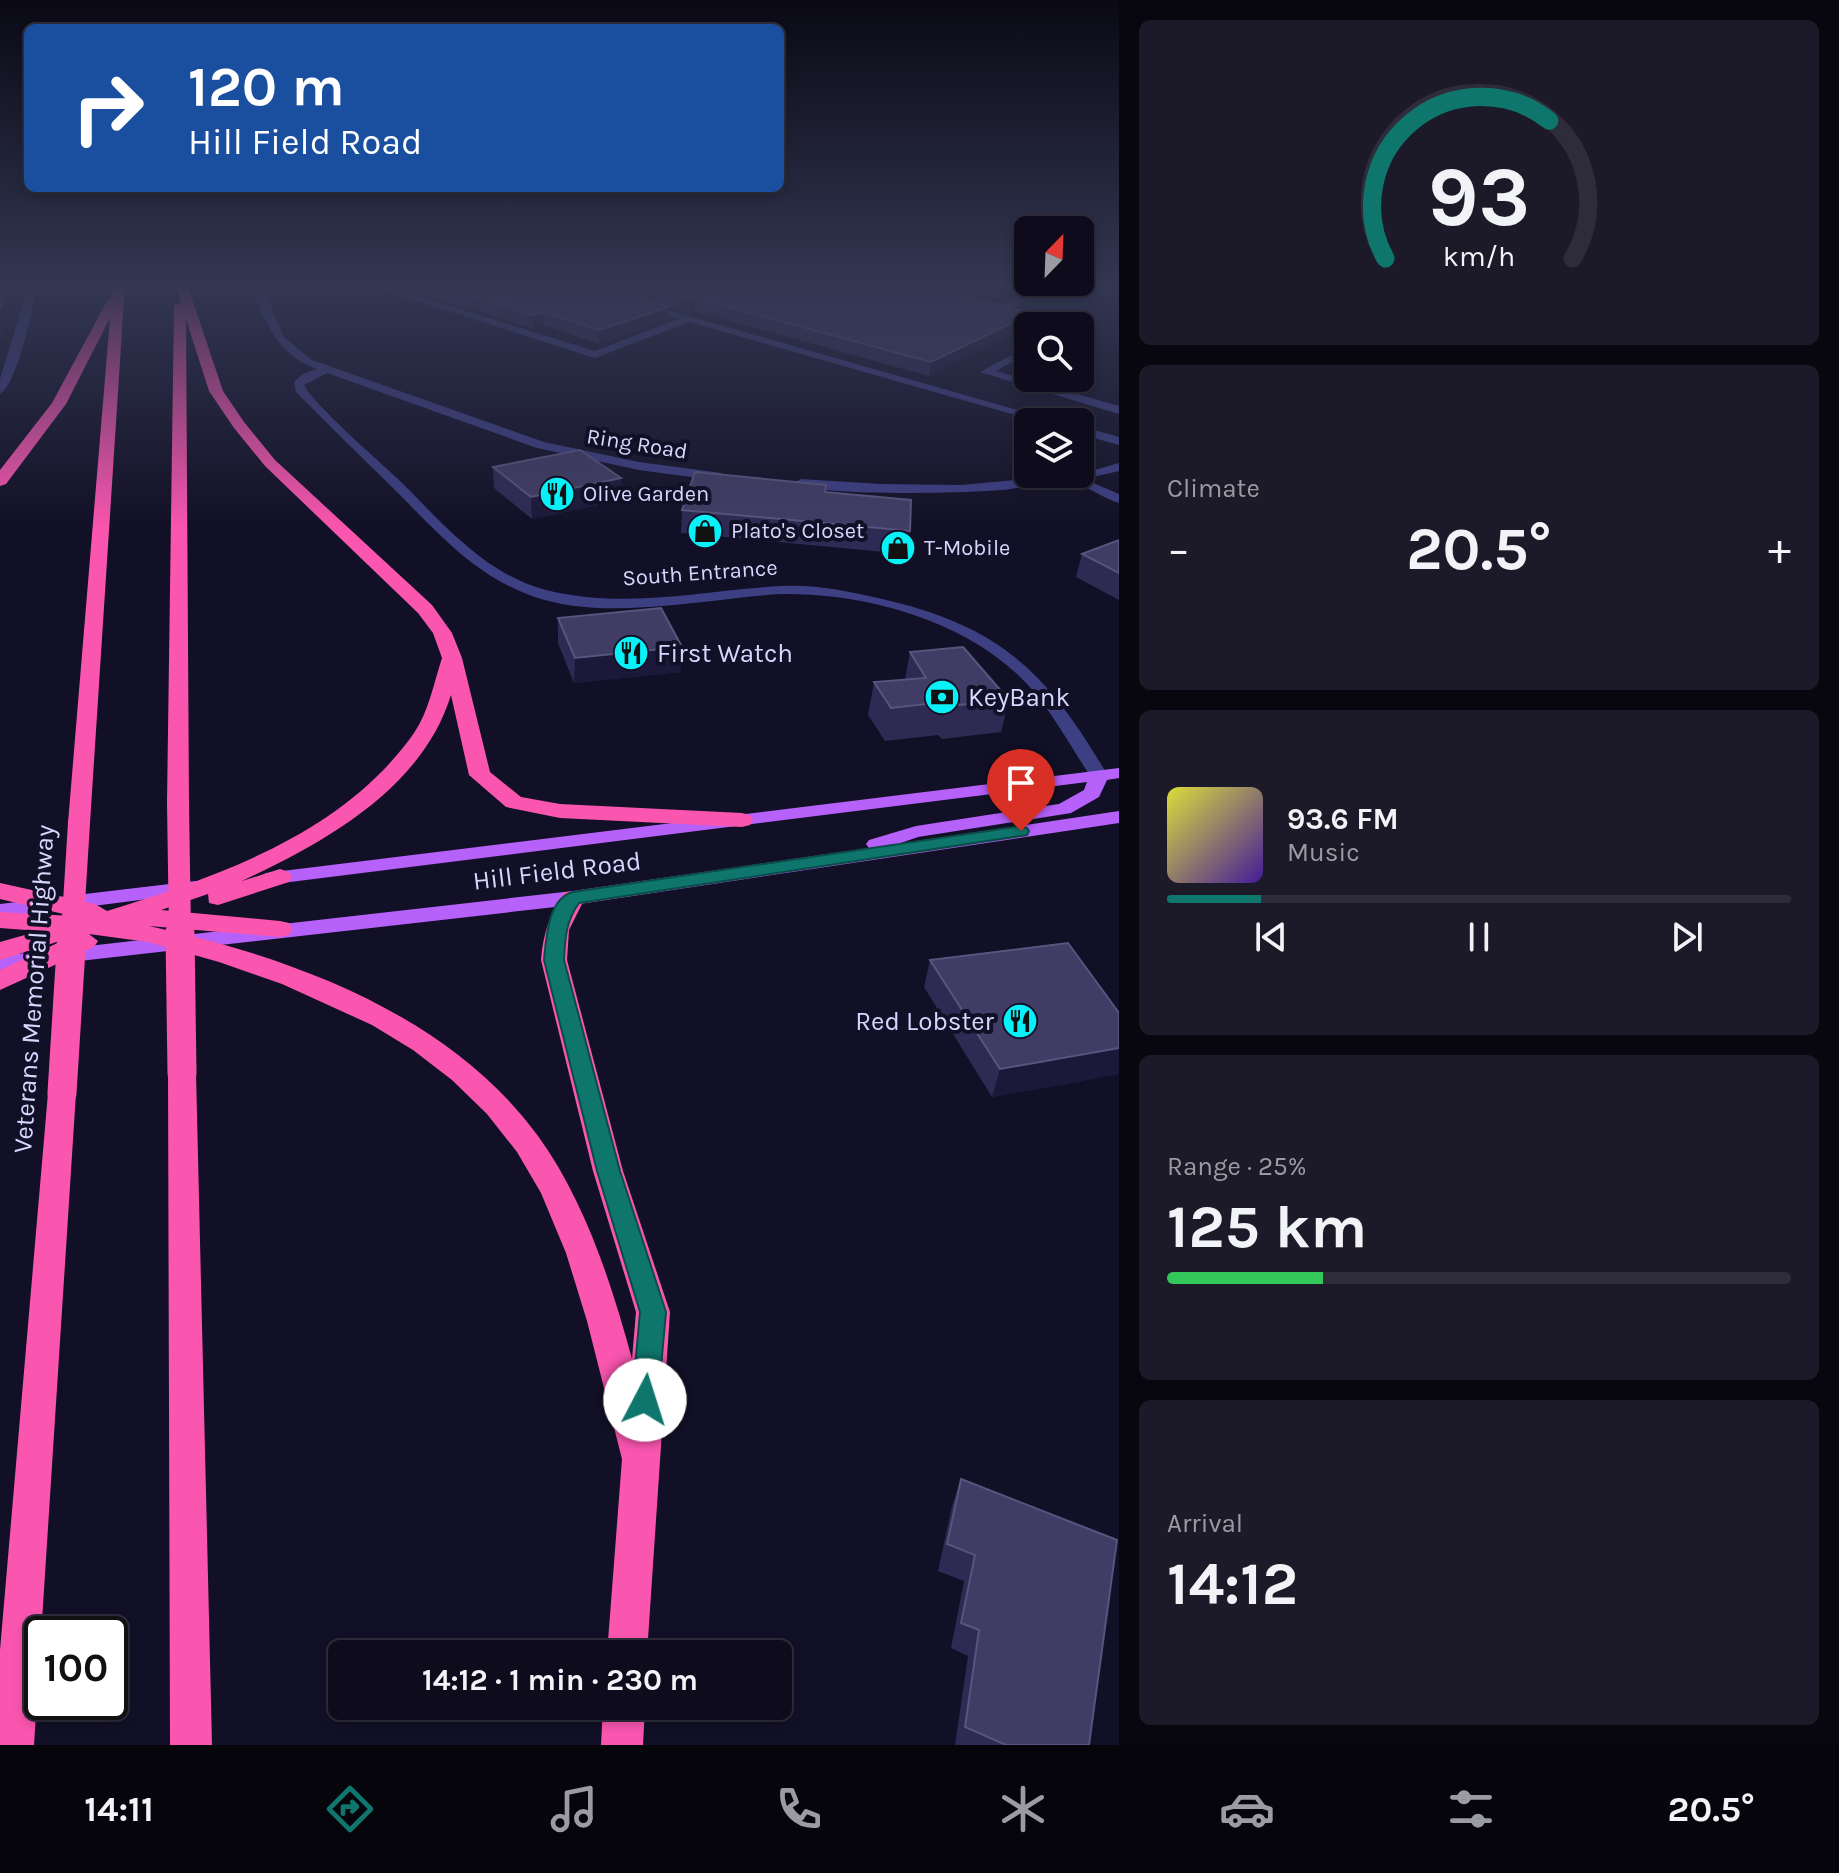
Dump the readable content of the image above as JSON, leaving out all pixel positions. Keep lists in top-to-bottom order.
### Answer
{
  "streets": {
    "highway": ["Veterans Memorial Highway"],
    "main road": ["Hill Field Road"],
    "street": ["Ring Road", "South Entrance"]
  },
  "crossings": [
    ["South Entrance", "Hill Field Road"]
  ],
  "places": {
    "restaurant": ["Olive Garden", "First Watch", "Red Lobster"],
    "shop": ["Plato's Closet", "T-Mobile"],
    "bank": ["KeyBank"]
  },
  "north": "top right",
  "page": {
    "turn": ["120 m", "Hill Field Road"],
    "tile": [
      "Climate",
      ["Range · 25%", "125 km"],
      ["Arrival", "14:12"]
    ],
    "heat": ["−", "20.5°", "+"],
    "song": ["93.6 FM", "Music"],
    "limit": "100",
    "trip": "14:12 · 1 min · 230 m",
    "tabs": ["14:11", "20.5°"],
    "gauge": ["93", "km/h"]
  }
}
